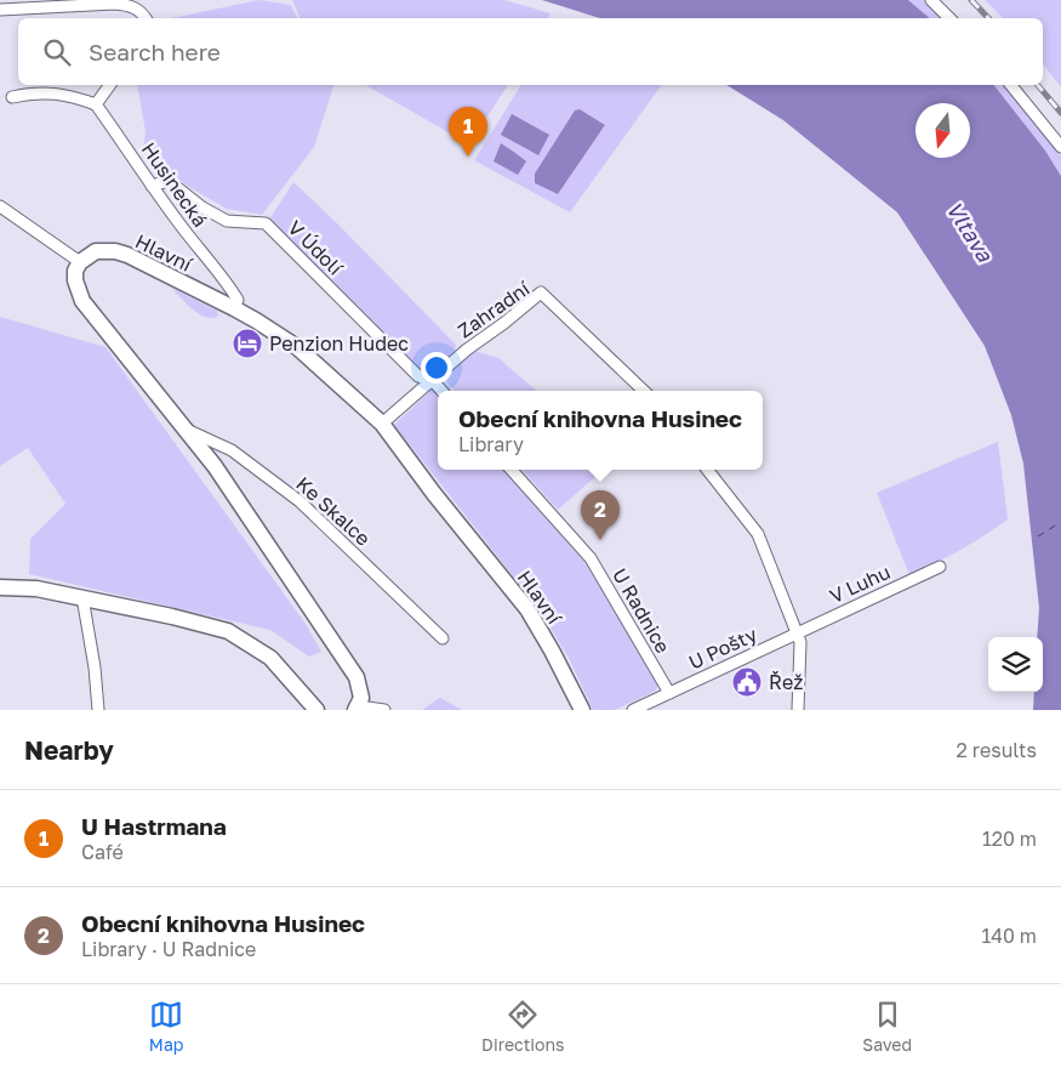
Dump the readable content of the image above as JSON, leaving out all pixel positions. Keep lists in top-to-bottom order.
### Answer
{
  "streets": {
    "street": [
      "Husinecká",
      "V Údolí",
      "Hlavní",
      "Zahradní",
      "Ke Skalce",
      "V Luhu",
      "U Radnice",
      "U Pošty"
    ]
  },
  "crossings": [
    ["Husinecká", "V Údolí"],
    ["Husinecká", "Hlavní"],
    ["V Údolí", "Zahradní"],
    ["Hlavní", "Zahradní"],
    ["V Luhu", "U Pošty"],
    ["U Radnice", "U Pošty"]
  ],
  "water": ["Vltava"],
  "places": {
    "hotel": ["Penzion Hudec"],
    "public building": ["Řež"]
  },
  "north": "bottom",
  "page": {
    "search": "Search here",
    "pins": ["1", "2"],
    "popup": ["Obecní knihovna Husinec", "Library"],
    "heading": ["Nearby", "2 results"],
    "list": [
      {
        "mark": "1",
        "name": "U Hastrmana",
        "note": "Café",
        "value": "120 m"
      },
      {
        "mark": "2",
        "name": "Obecní knihovna Husinec",
        "note": "Library · U Radnice",
        "value": "140 m"
      }
    ],
    "nav": ["Map", "Directions", "Saved"]
  }
}
